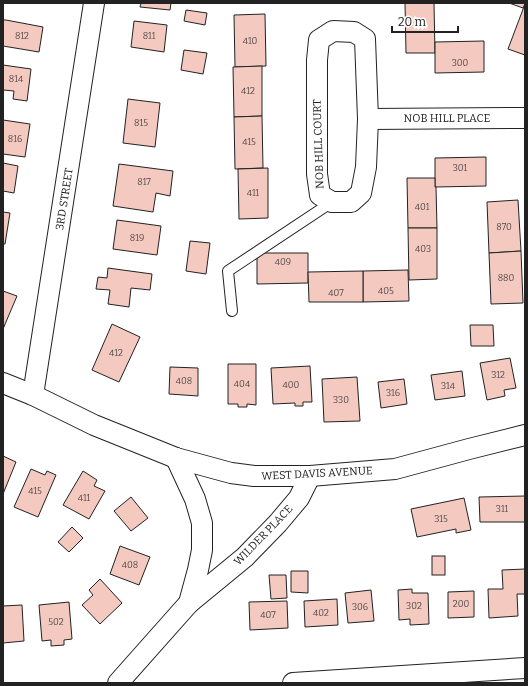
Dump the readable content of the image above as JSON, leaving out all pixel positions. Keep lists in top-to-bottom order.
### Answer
{
  "streets": {
    "street": [
      "NOB HILL PLACE",
      "NOB HILL COURT",
      "3RD STREET",
      "WEST DAVIS AVENUE",
      "WILDER PLACE"
    ]
  },
  "crossings": [
    ["NOB HILL PLACE", "NOB HILL COURT"],
    ["3RD STREET", "WEST DAVIS AVENUE"],
    ["WEST DAVIS AVENUE", "WILDER PLACE"]
  ],
  "house_numbers": [
    "812",
    "811",
    "410",
    "300",
    "814",
    "412",
    "815",
    "816",
    "415",
    "301",
    "817",
    "411",
    "401",
    "870",
    "819",
    "403",
    "409",
    "880",
    "405",
    "407",
    "412",
    "312",
    "408",
    "404",
    "400",
    "314",
    "316",
    "330",
    "415",
    "411",
    "311",
    "315",
    "408",
    "200",
    "302",
    "306",
    "402",
    "407",
    "502"
  ],
  "scale_bar": "20 m"
}
